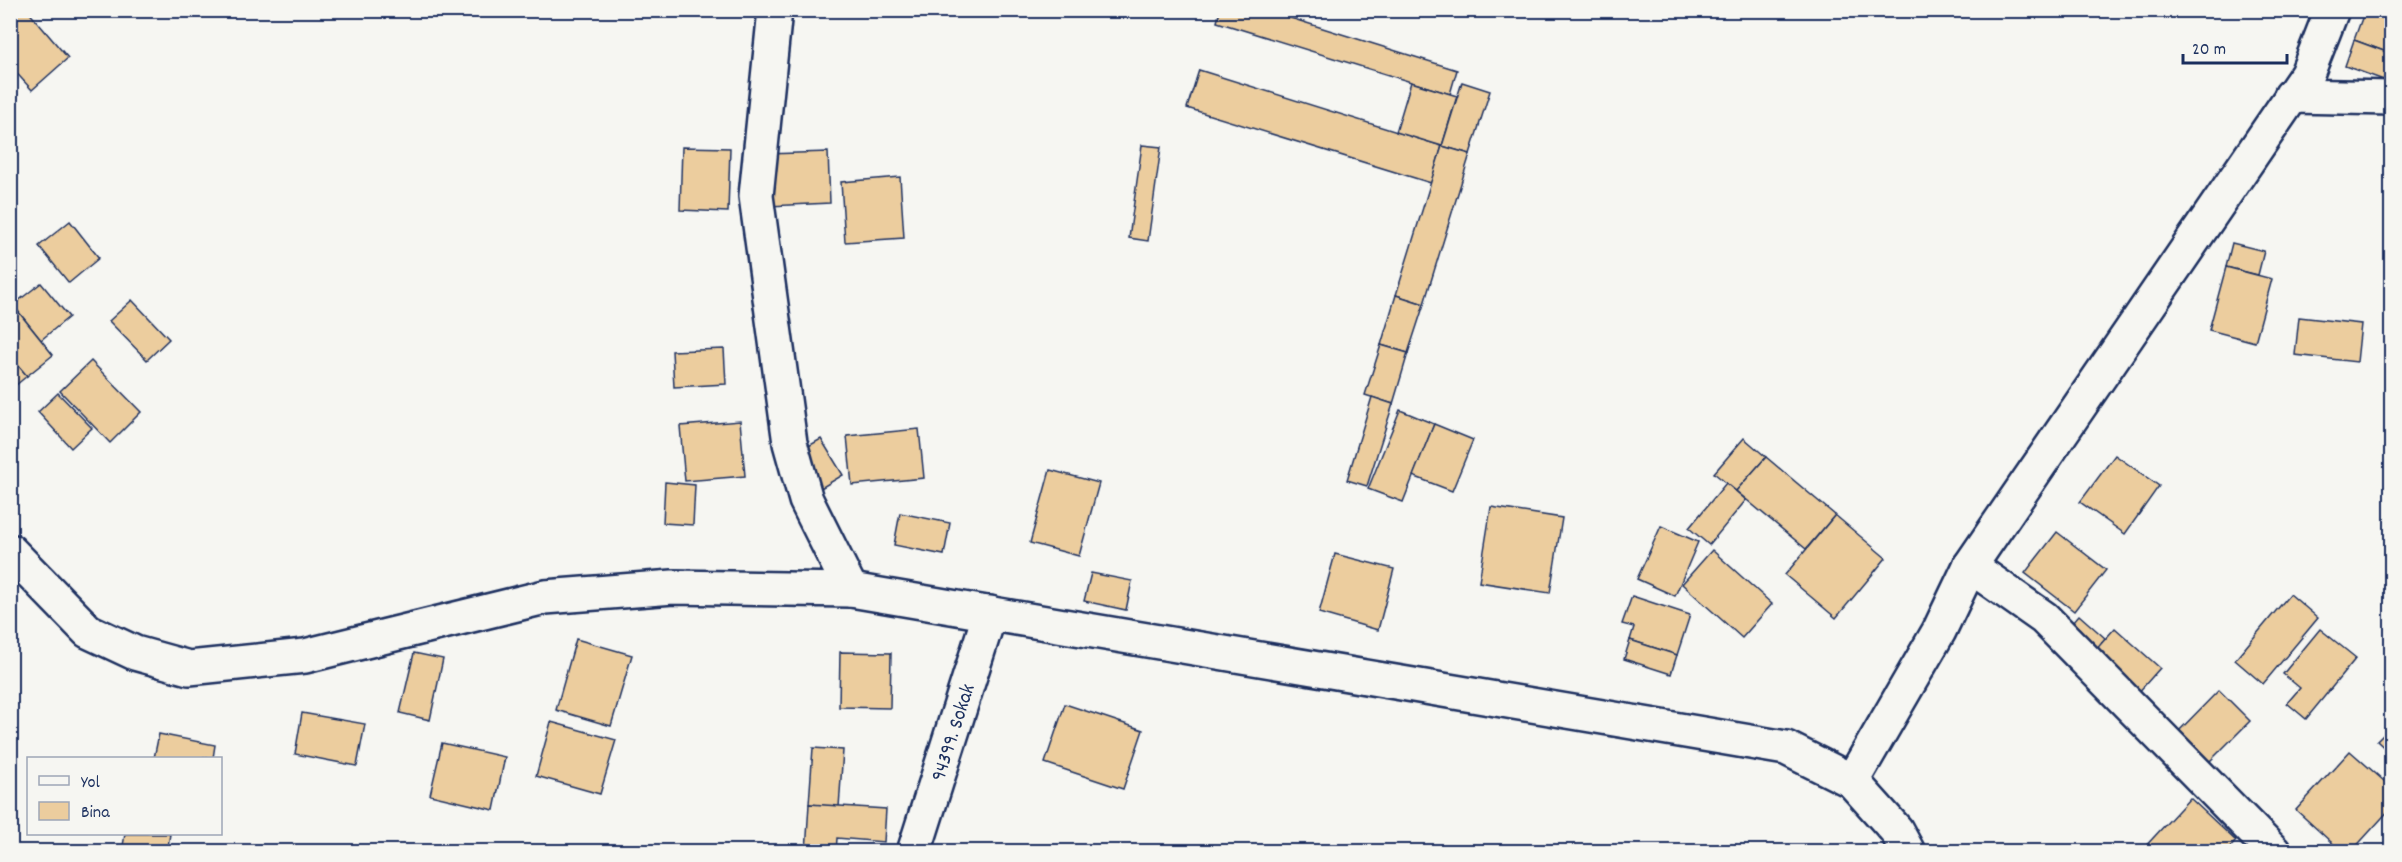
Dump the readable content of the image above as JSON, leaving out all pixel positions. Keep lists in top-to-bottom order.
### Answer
{
  "streets": {
    "street": ["94399. Sokak"]
  },
  "legend": ["Yol", "Bina"],
  "scale_bar": "20 m"
}
